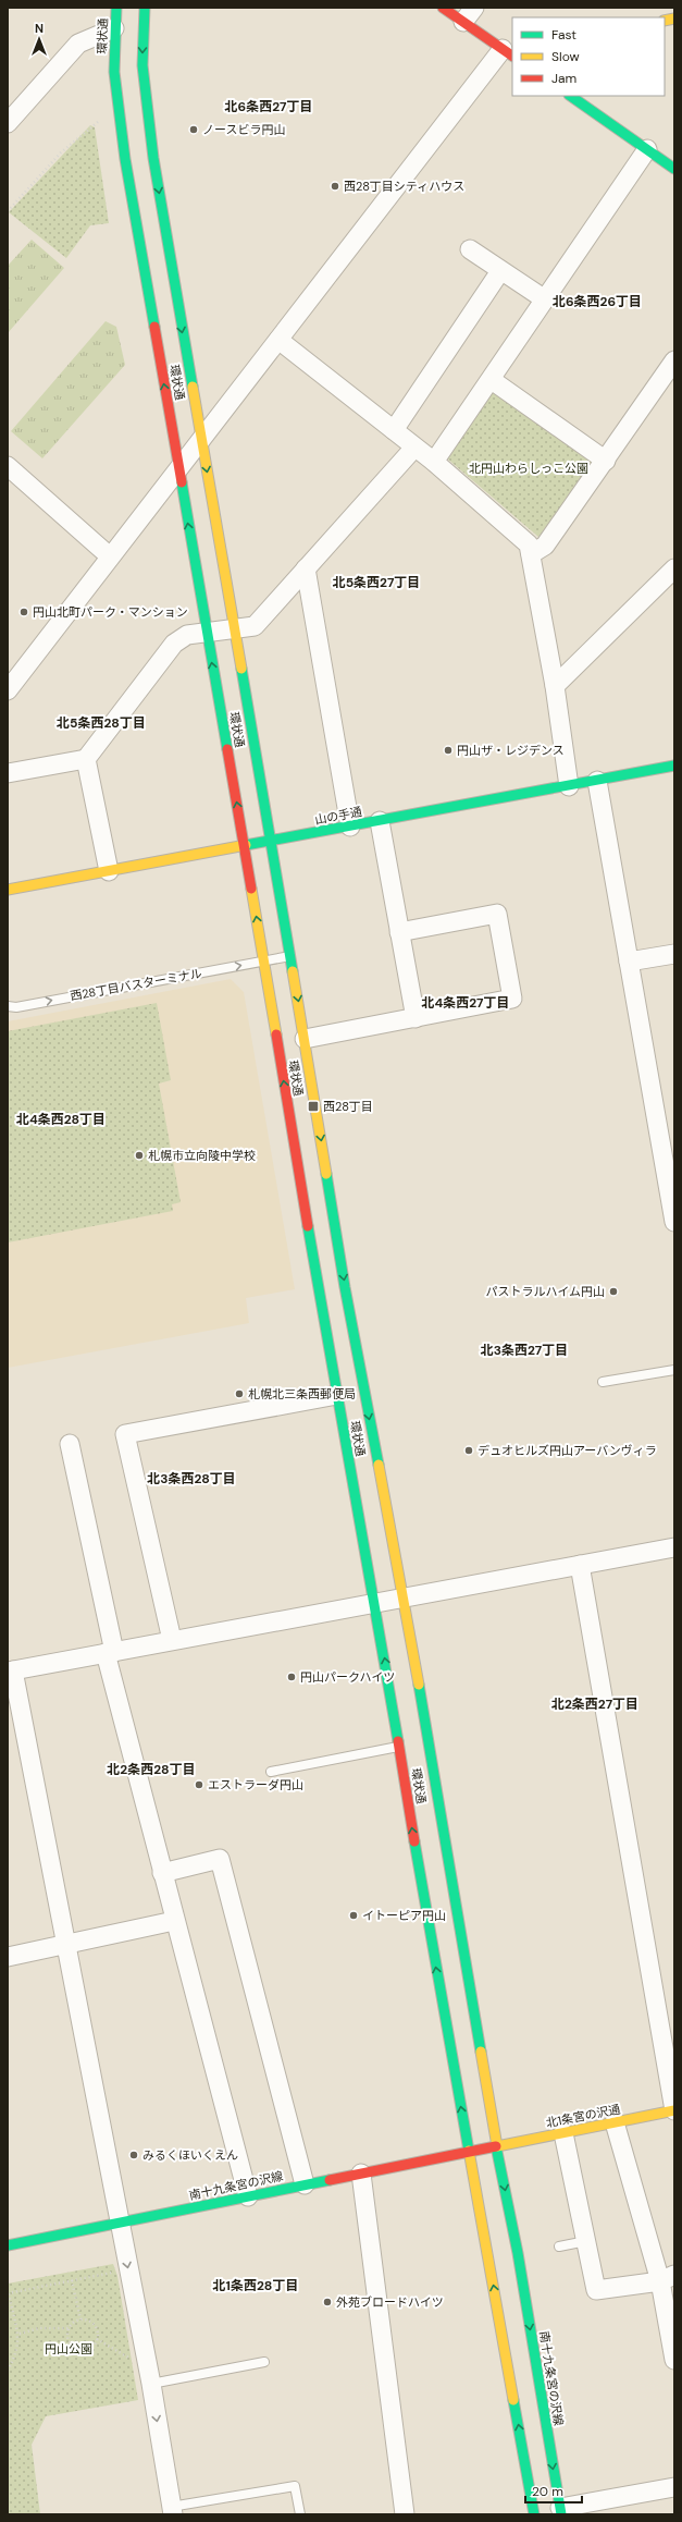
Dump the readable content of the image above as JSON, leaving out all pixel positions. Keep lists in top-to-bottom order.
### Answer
{
  "streets": {
    "street": [
      "環状通",
      "山の手通",
      "北1条宮の沢通",
      "南十九条宮の沢線"
    ],
    "lane": ["西28丁目バスターミナル"]
  },
  "crossings": [
    ["環状通", "山の手通"],
    ["環状通", "西28丁目バスターミナル"],
    ["環状通", "北1条宮の沢通"],
    ["環状通", "南十九条宮の沢線"],
    ["北1条宮の沢通", "南十九条宮の沢線"]
  ],
  "one_way": ["西28丁目バスターミナル"],
  "districts": [
    "北6条西27丁目",
    "北6条西26丁目",
    "北5条西27丁目",
    "北5条西28丁目",
    "北4条西27丁目",
    "北4条西28丁目",
    "北3条西27丁目",
    "北3条西28丁目",
    "北2条西27丁目",
    "北2条西28丁目",
    "北1条西28丁目"
  ],
  "parks": ["北円山わらしっこ公園", "円山公園"],
  "places": {
    "other": [
      "ノースビラ円山",
      "西28丁目シティハウス",
      "円山北町パーク・マンション",
      "円山ザ・レジデンス",
      "札幌市立向陵中学校",
      "パストラルハイム円山",
      "札幌北三条西郵便局",
      "デュオヒルズ円山アーバンヴィラ",
      "円山パークハイツ",
      "エストラーダ円山",
      "イトーピア円山",
      "みるくほいくえん",
      "外苑ブロードハイツ"
    ],
    "transit": ["西28丁目"]
  },
  "legend": ["Fast", "Slow", "Jam"],
  "scale_bar": "20 m",
  "north": "top"
}
